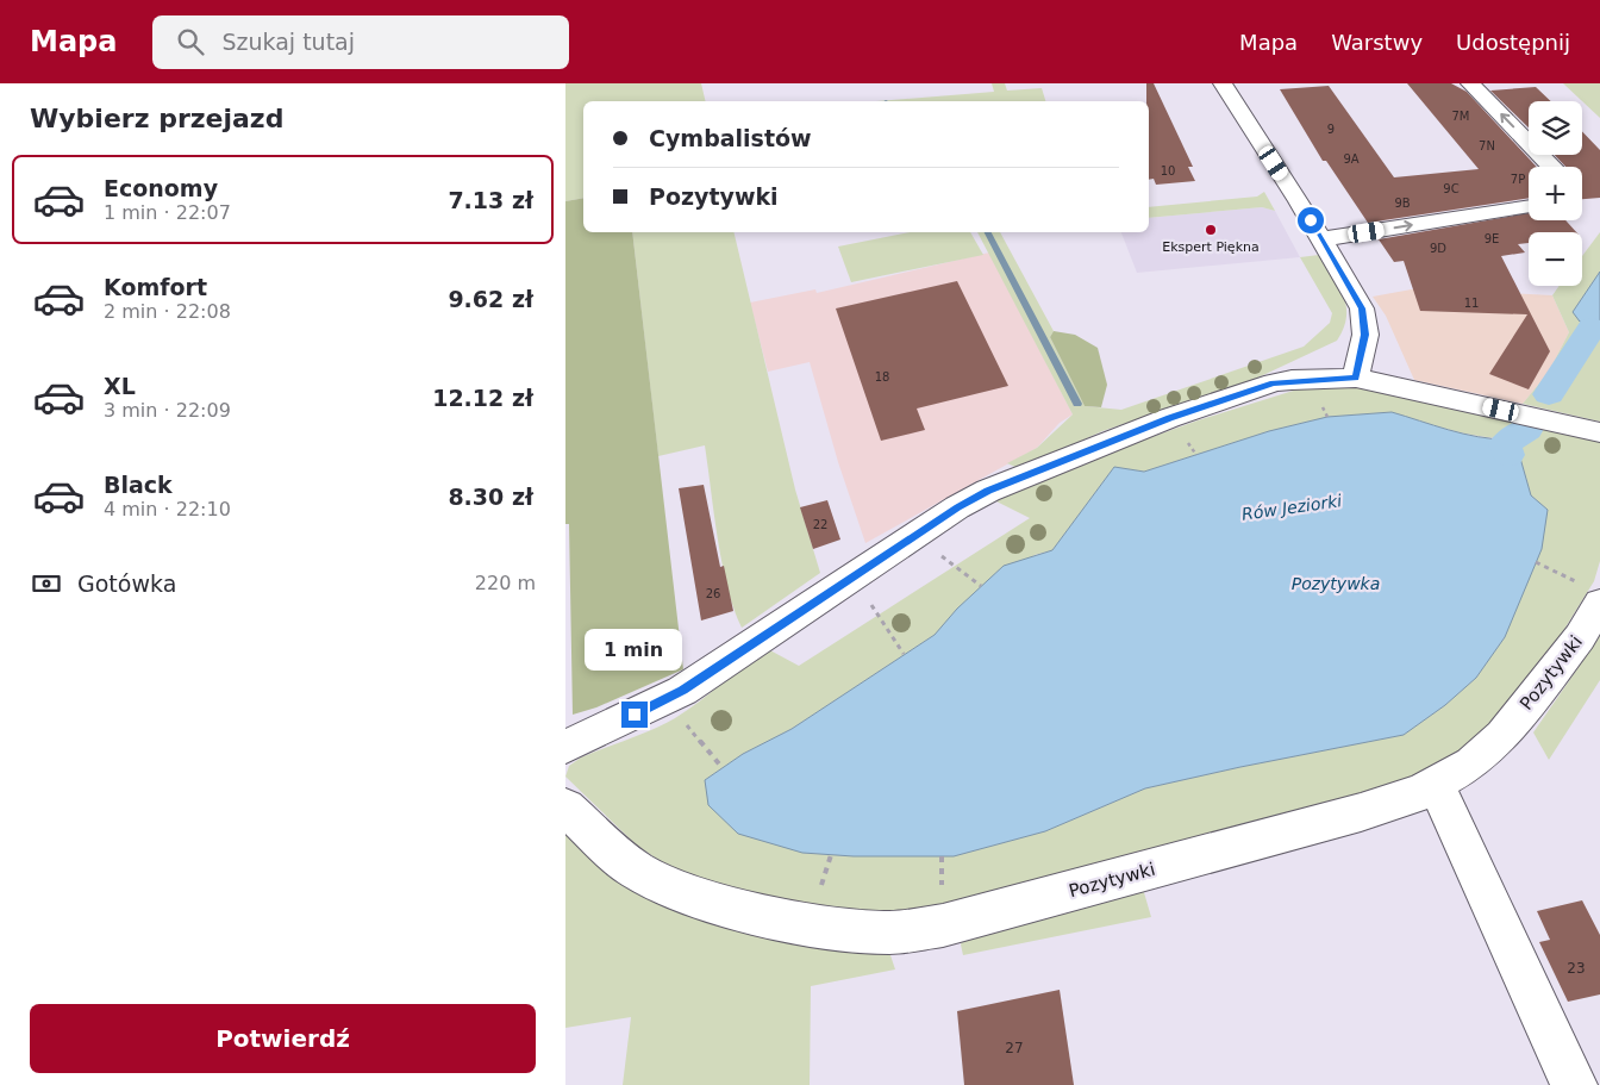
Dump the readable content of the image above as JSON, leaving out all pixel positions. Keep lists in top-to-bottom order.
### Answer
{
  "streets": {
    "street": ["Pozytywki"]
  },
  "water": ["Rów Jeziorki", "Pozytywka"],
  "places": ["Ekspert Piękna"],
  "house_numbers": [
    "7M",
    "9",
    "7N",
    "9A",
    "10",
    "7P",
    "9C",
    "9B",
    "9E",
    "9D",
    "11",
    "18",
    "22",
    "26",
    "23",
    "27"
  ],
  "page": {
    "header": "Mapa",
    "search": "Szukaj tutaj",
    "nav": ["Mapa", "Warstwy", "Udostępnij"],
    "heading": "Wybierz przejazd",
    "map_buttons": ["+", "−"],
    "banner": ["Cymbalistów", "Pozytywki"],
    "list": [
      {
        "name": "Economy",
        "note": "1 min · 22:07",
        "value": "7.13 zł"
      },
      {
        "name": "Komfort",
        "note": "2 min · 22:08",
        "value": "9.62 zł"
      },
      {
        "name": "XL",
        "note": "3 min · 22:09",
        "value": "12.12 zł"
      },
      {
        "name": "Black",
        "note": "4 min · 22:10",
        "value": "8.30 zł"
      }
    ],
    "pay": ["Gotówka", "220 m"],
    "bubble": "1 min",
    "buttons": "Potwierdź"
  }
}
